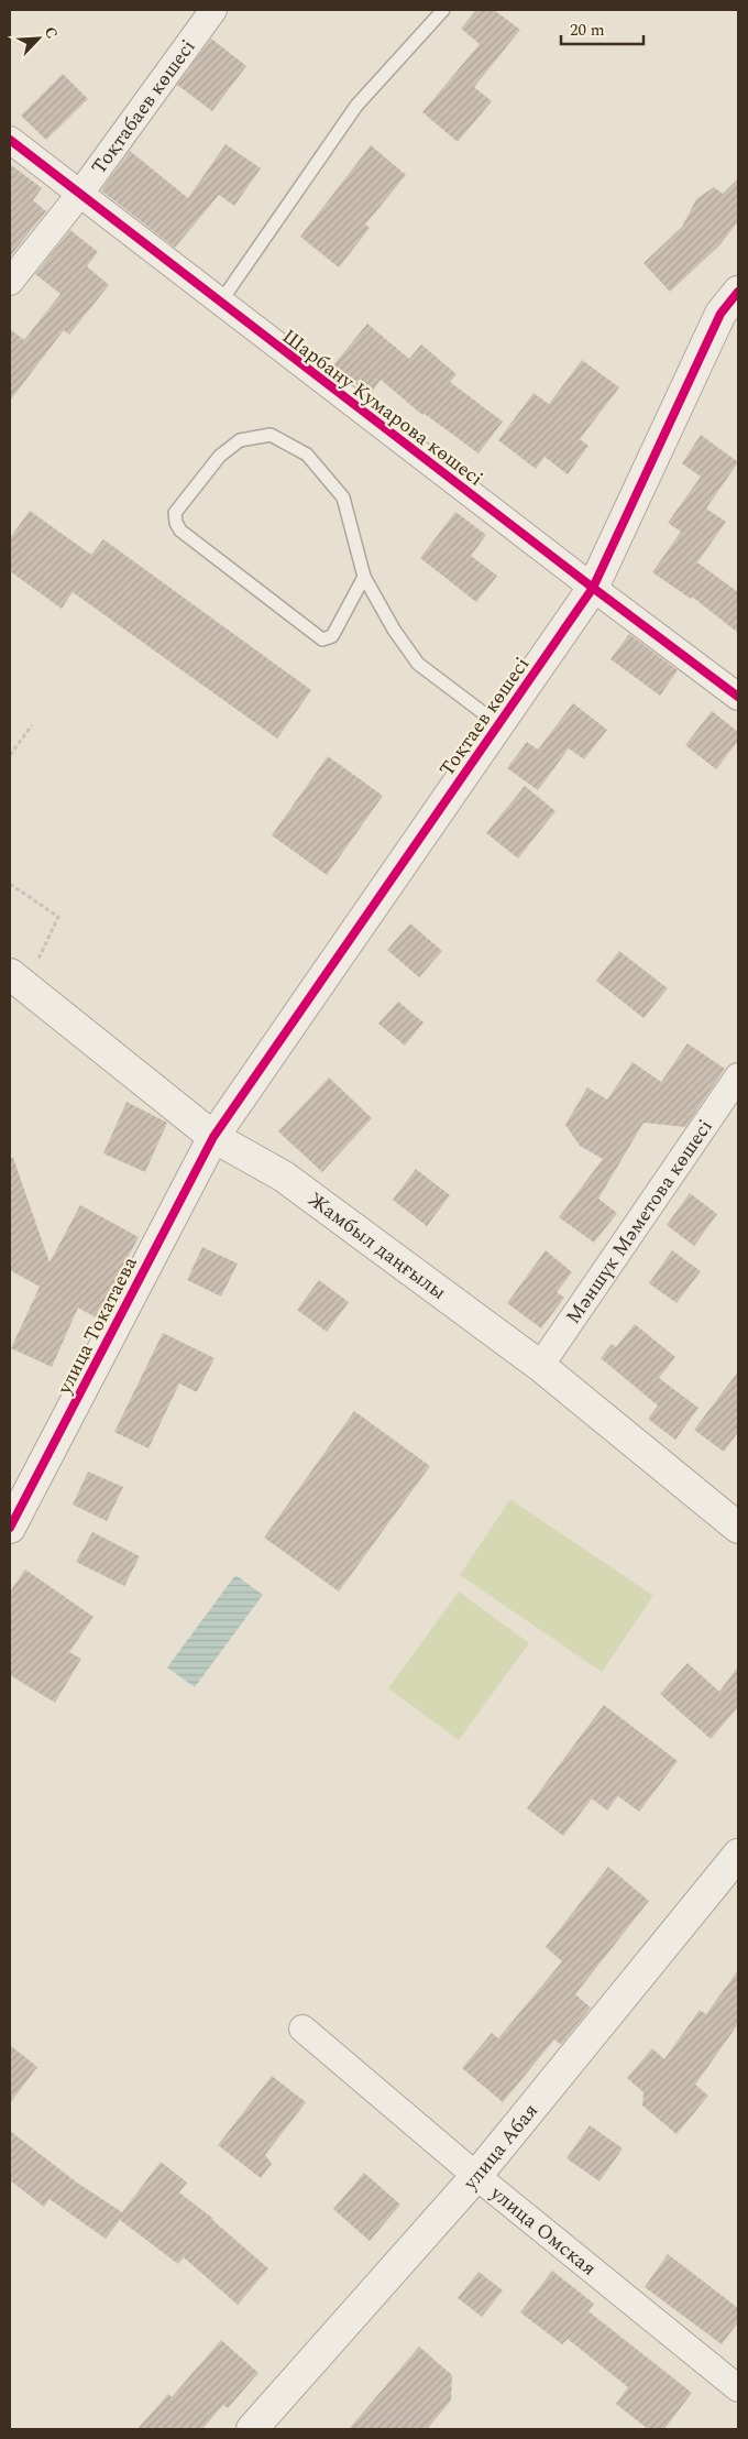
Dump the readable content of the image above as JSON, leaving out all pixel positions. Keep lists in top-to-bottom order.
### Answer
{
  "streets": {
    "street": [
      "Тоқтабаев көшесі",
      "Шарбану Кумарова көшесі",
      "Тоқтаев көшесі",
      "Мәншүк Мәметова көшесі",
      "Жамбыл даңғылы",
      "улица Токатаева",
      "улица Абая",
      "улица Омская"
    ]
  },
  "crossings": [
    ["Тоқтабаев көшесі", "Шарбану Кумарова көшесі"],
    ["Шарбану Кумарова көшесі", "Тоқтаев көшесі"],
    ["Тоқтаев көшесі", "Жамбыл даңғылы"],
    ["Тоқтаев көшесі", "улица Токатаева"],
    ["Мәншүк Мәметова көшесі", "Жамбыл даңғылы"],
    ["Жамбыл даңғылы", "улица Токатаева"],
    ["улица Абая", "улица Омская"]
  ],
  "scale_bar": "20 m",
  "north": "top right"
}
